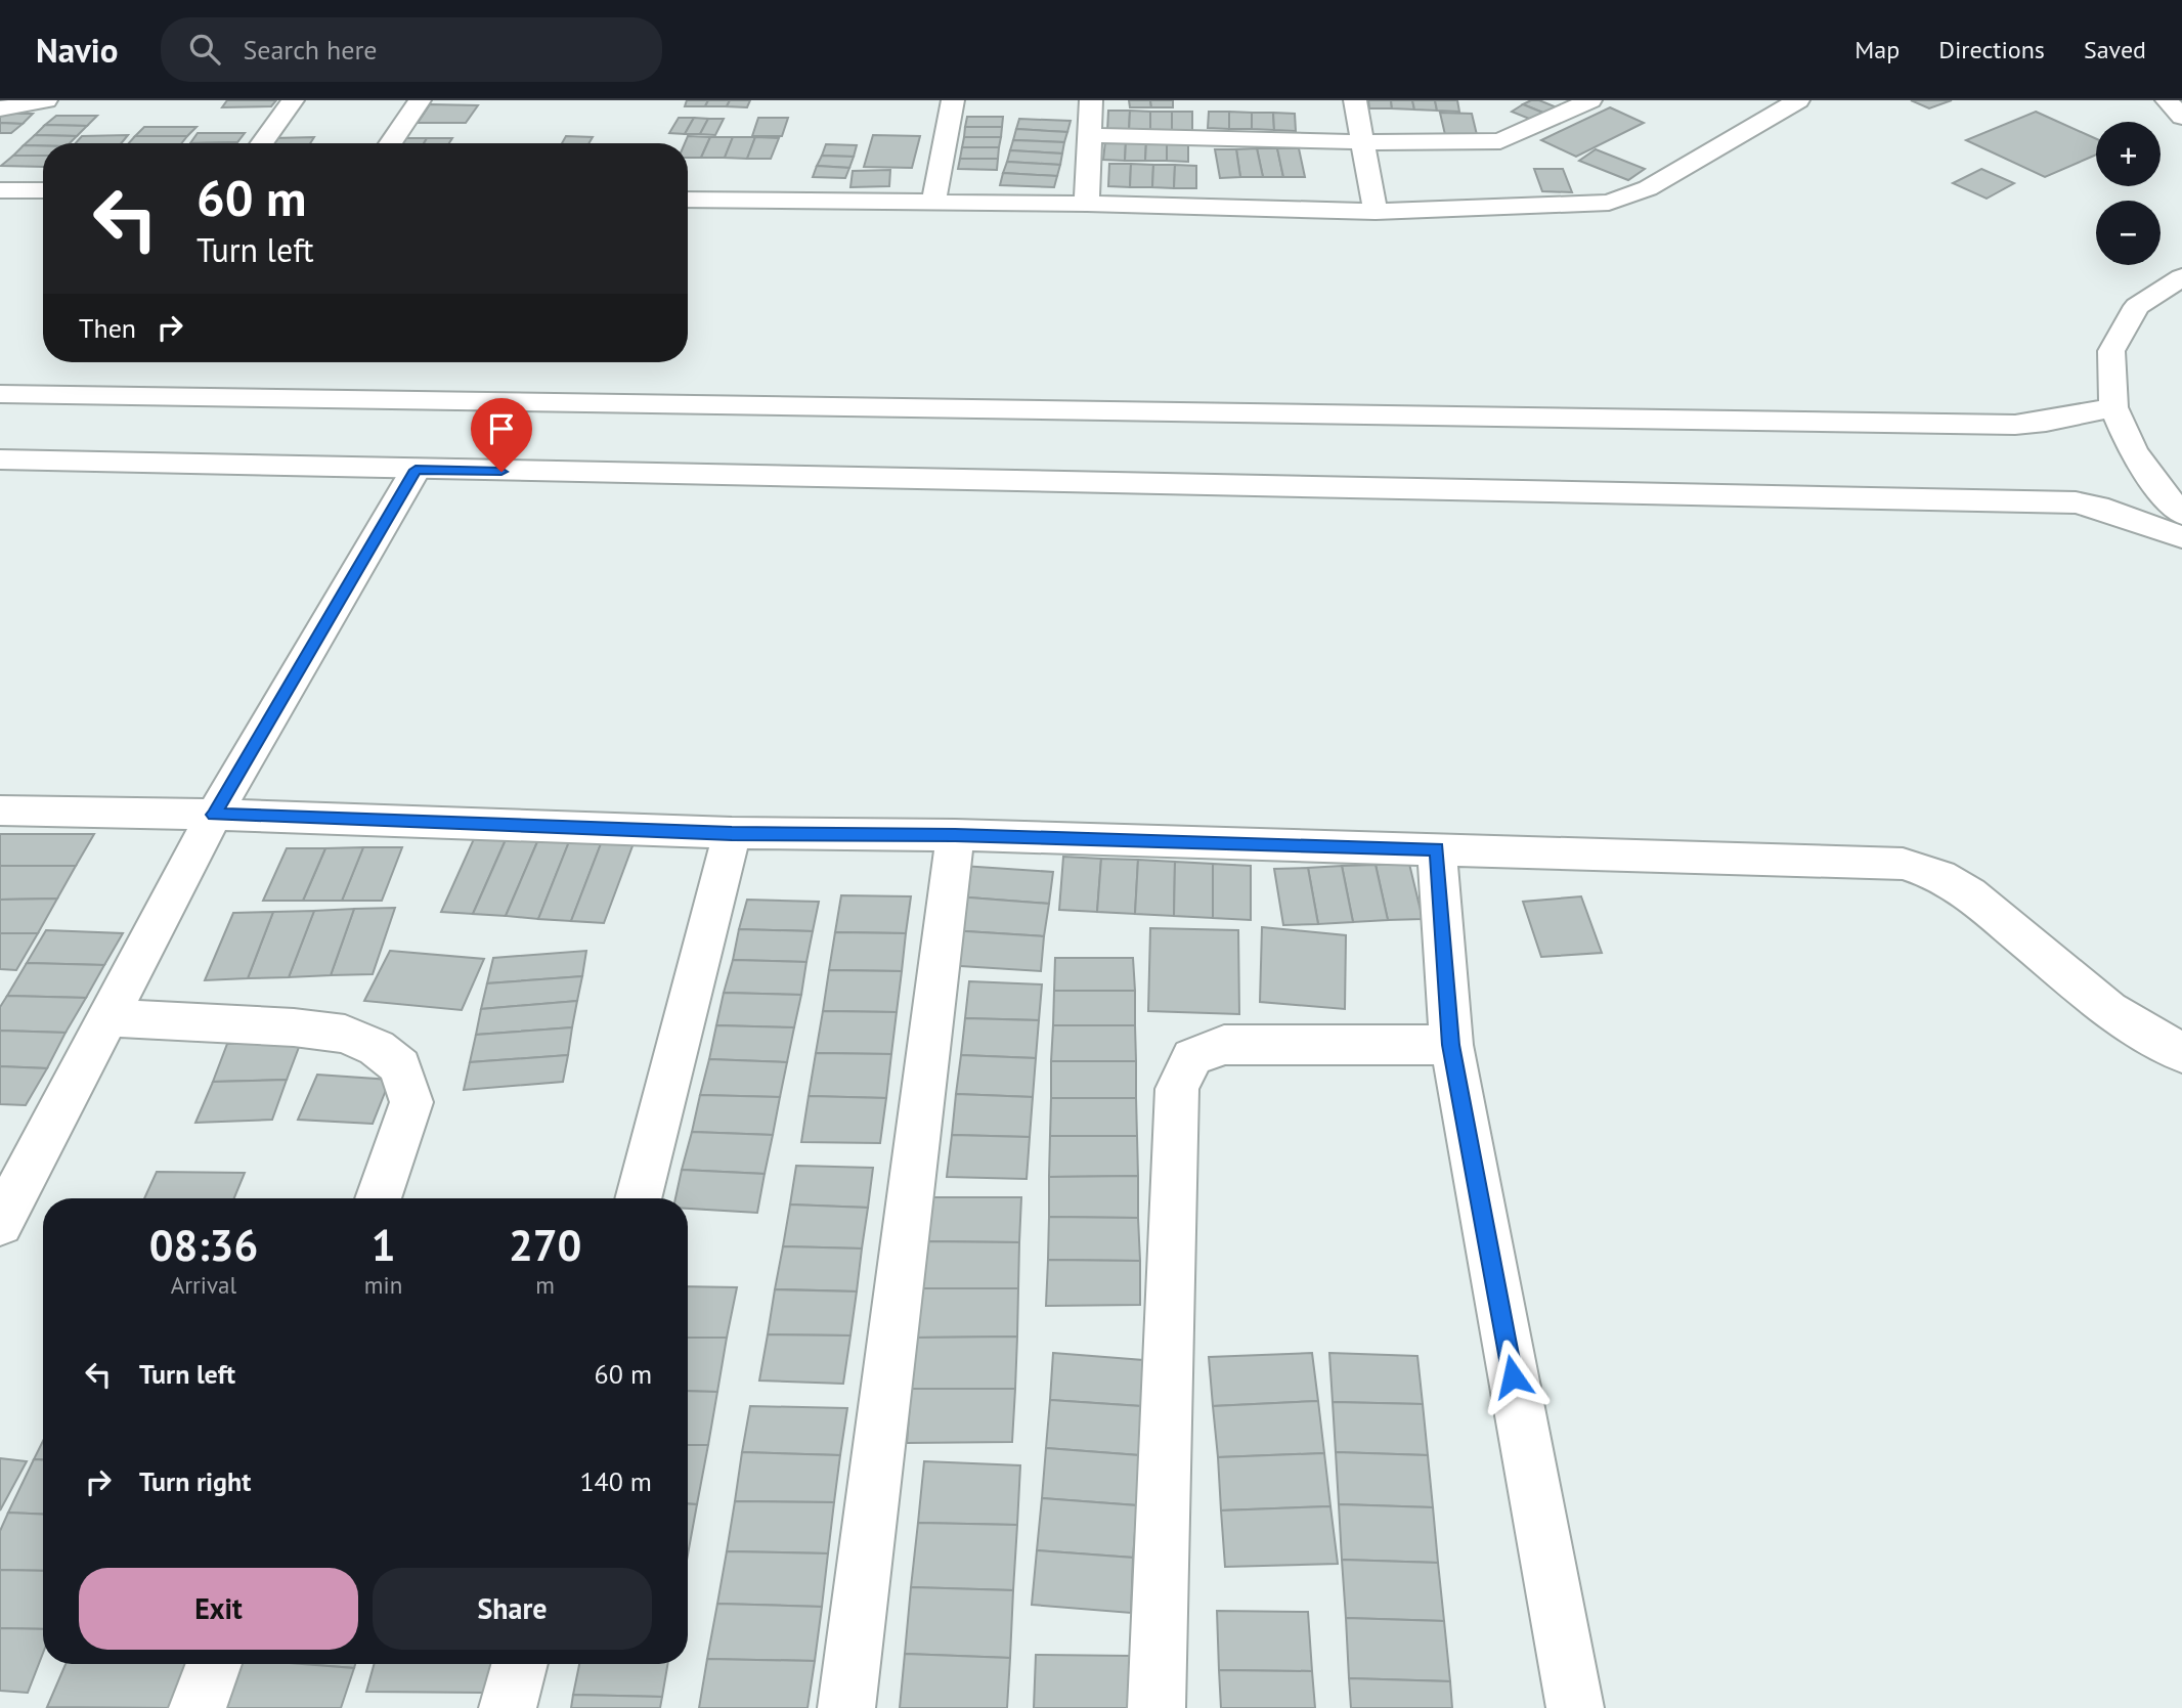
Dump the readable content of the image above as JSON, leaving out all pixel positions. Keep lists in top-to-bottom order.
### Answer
{
  "page": {
    "header": "Navio",
    "search": "Search here",
    "nav": ["Map", "Directions", "Saved"],
    "map_buttons": ["+", "−"],
    "turn": ["60 m", "Turn left"],
    "then": "Then",
    "eta": [
      "08:36",
      "Arrival",
      "1",
      "min",
      "270",
      "m"
    ],
    "list": [
      {
        "name": "Turn left",
        "value": "60 m"
      },
      {
        "name": "Turn right",
        "value": "140 m"
      }
    ],
    "buttons": ["Exit", "Share"]
  }
}
